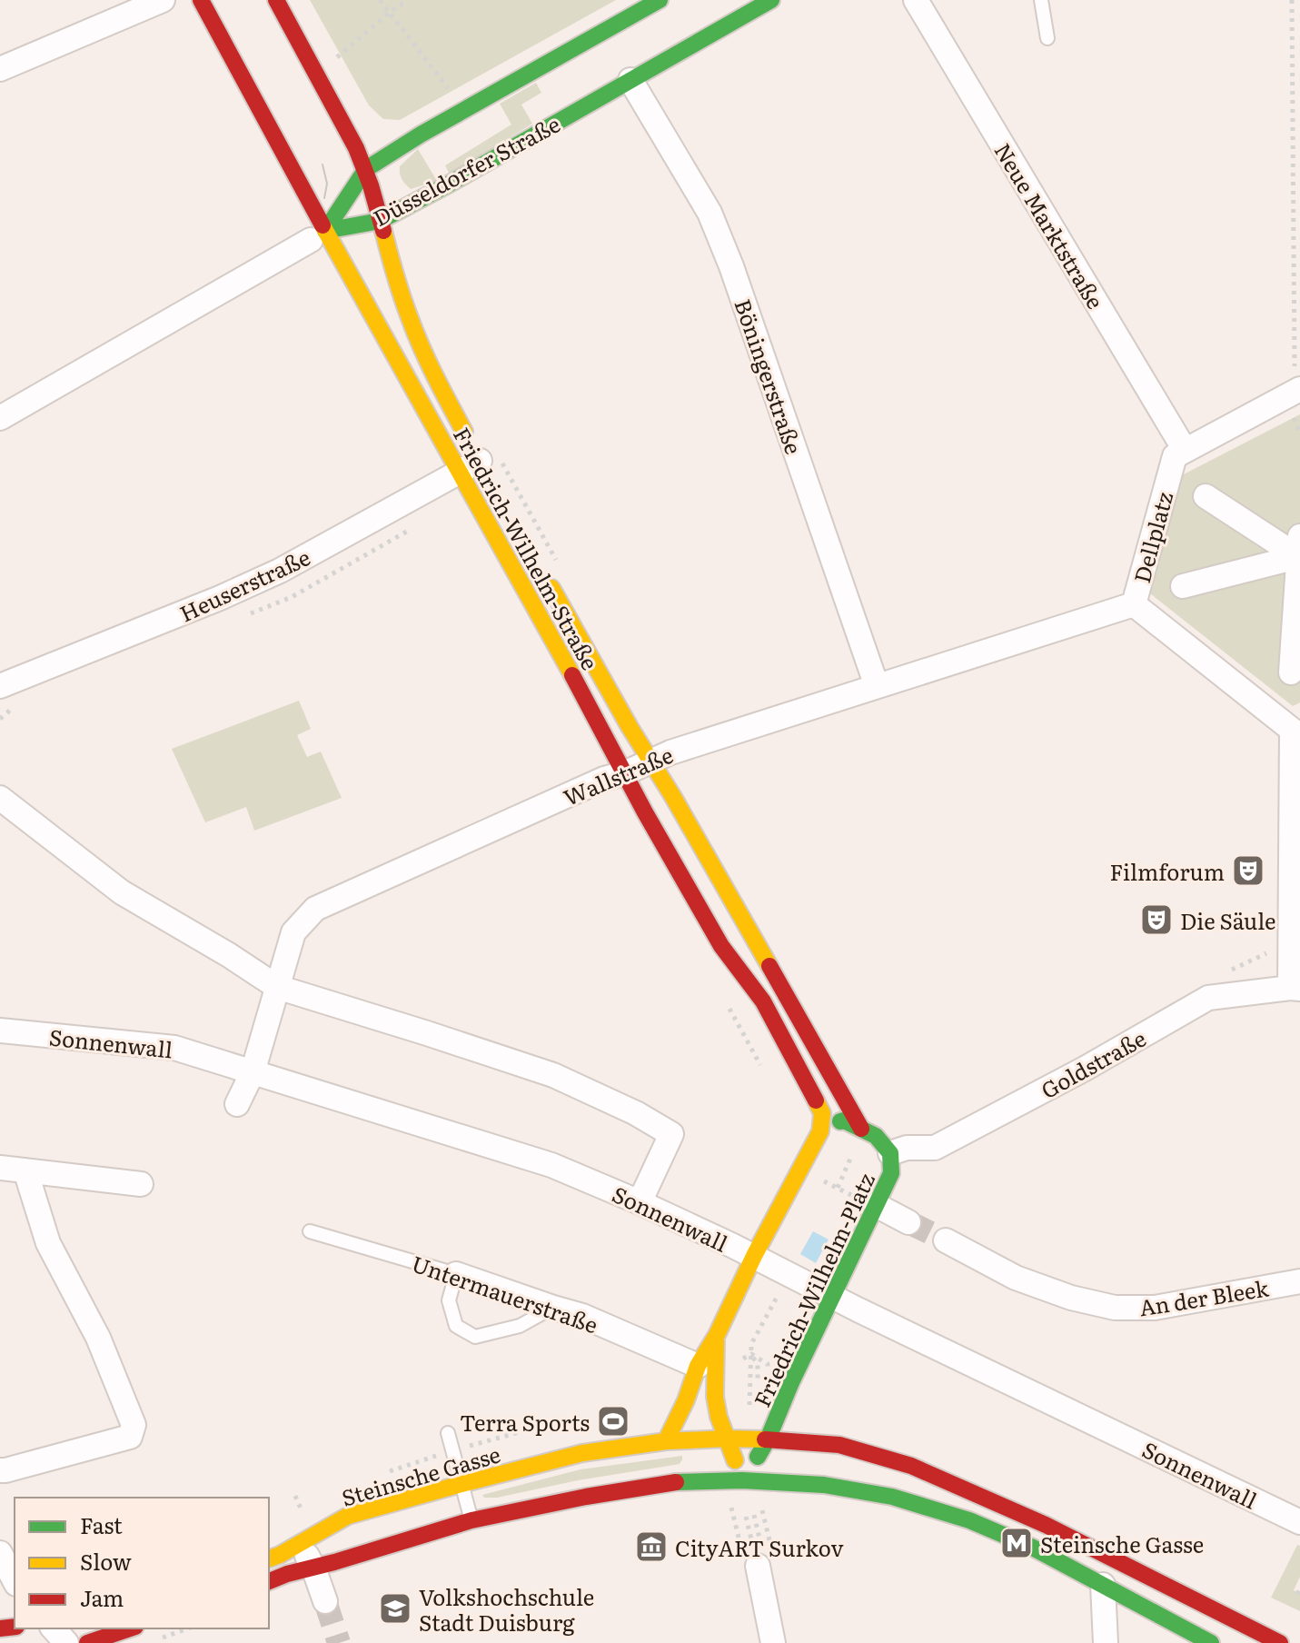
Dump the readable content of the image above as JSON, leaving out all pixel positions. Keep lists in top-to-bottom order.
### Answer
{
  "streets": {
    "main road": [
      "Düsseldorfer Straße",
      "Friedrich-Wilhelm-Straße",
      "Friedrich-Wilhelm-Platz",
      "Steinsche Gasse"
    ],
    "street": [
      "Neue Marktstraße",
      "Böningerstraße",
      "Dellplatz",
      "Heuserstraße",
      "Wallstraße",
      "Sonnenwall",
      "Goldstraße",
      "Untermauerstraße",
      "An der Bleek"
    ]
  },
  "crossings": [
    ["Düsseldorfer Straße", "Böningerstraße"],
    ["Düsseldorfer Straße", "Friedrich-Wilhelm-Straße"],
    ["Neue Marktstraße", "Dellplatz"],
    ["Böningerstraße", "Wallstraße"],
    ["Dellplatz", "Wallstraße"],
    ["Dellplatz", "Goldstraße"],
    ["Friedrich-Wilhelm-Straße", "Heuserstraße"],
    ["Friedrich-Wilhelm-Straße", "Wallstraße"],
    ["Friedrich-Wilhelm-Straße", "Friedrich-Wilhelm-Platz"],
    ["Wallstraße", "Sonnenwall"],
    ["Sonnenwall", "Friedrich-Wilhelm-Platz"],
    ["Goldstraße", "Friedrich-Wilhelm-Platz"],
    ["Friedrich-Wilhelm-Platz", "Untermauerstraße"],
    ["Friedrich-Wilhelm-Platz", "Steinsche Gasse"]
  ],
  "places": {
    "theatre": ["Filmforum", "Die Säule"],
    "sports": ["Terra Sports"],
    "metro station": ["Steinsche Gasse"],
    "museum": ["CityART Surkov"],
    "school or university": ["Volkshochschule Stadt Duisburg"]
  },
  "legend": ["Fast", "Slow", "Jam"]
}
